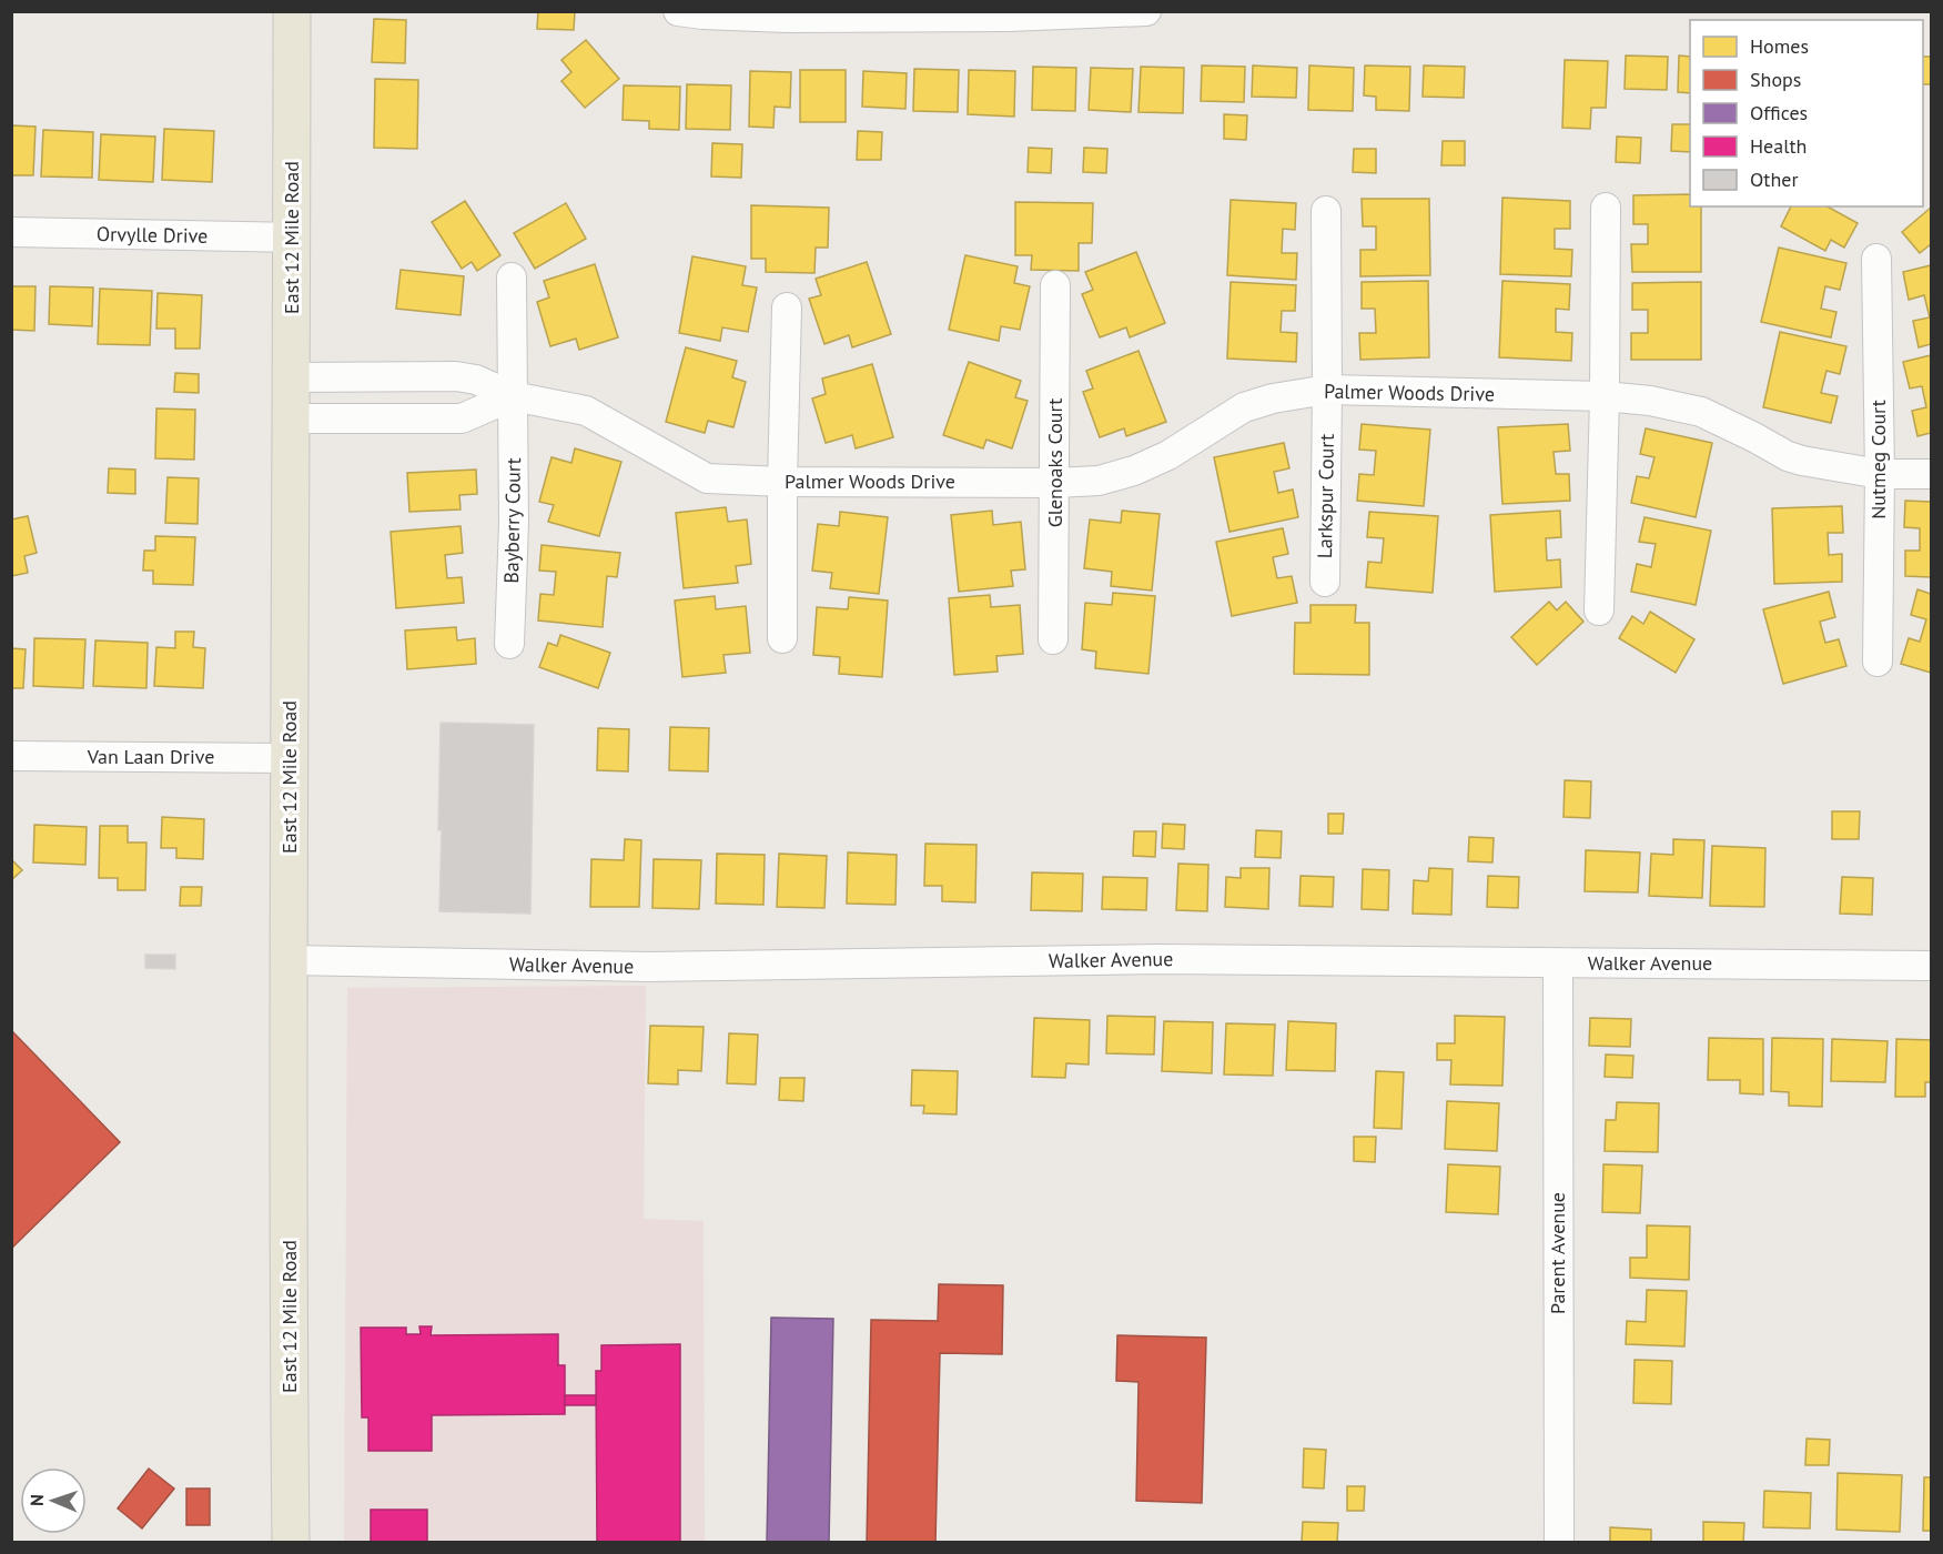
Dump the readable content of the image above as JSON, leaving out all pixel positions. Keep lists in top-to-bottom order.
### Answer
{
  "streets": {
    "main road": ["East 12 Mile Road"],
    "street": [
      "Orvylle Drive",
      "Palmer Woods Drive",
      "Nutmeg Court",
      "Glenoaks Court",
      "Larkspur Court",
      "Bayberry Court",
      "Van Laan Drive",
      "Walker Avenue",
      "Parent Avenue"
    ]
  },
  "crossings": [
    ["Orvylle Drive", "East 12 Mile Road"],
    ["East 12 Mile Road", "Palmer Woods Drive"],
    ["East 12 Mile Road", "Van Laan Drive"],
    ["East 12 Mile Road", "Walker Avenue"],
    ["Palmer Woods Drive", "Nutmeg Court"],
    ["Palmer Woods Drive", "Glenoaks Court"],
    ["Palmer Woods Drive", "Larkspur Court"],
    ["Palmer Woods Drive", "Bayberry Court"],
    ["Walker Avenue", "Parent Avenue"]
  ],
  "legend": [
    "Homes",
    "Shops",
    "Offices",
    "Health",
    "Other"
  ],
  "north": "left"
}
